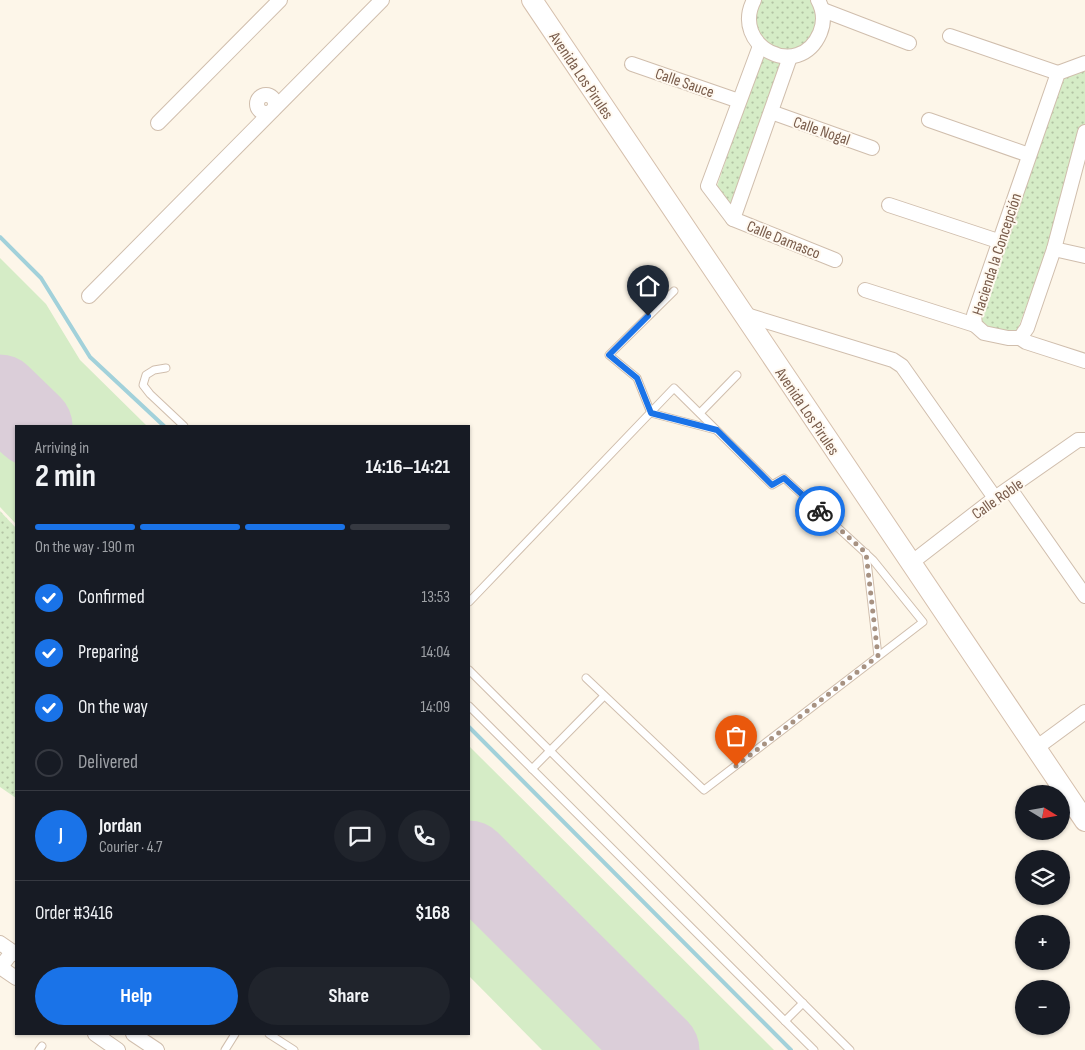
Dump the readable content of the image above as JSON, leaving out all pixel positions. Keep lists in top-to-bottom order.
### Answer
{
  "streets": {
    "street": [
      "Avenida Los Pirules",
      "Calle Sauce",
      "Calle Nogal",
      "Calle Damasco",
      "Hacienda la Concepción",
      "Calle Roble"
    ]
  },
  "crossings": [
    ["Avenida Los Pirules", "Calle Roble"]
  ],
  "north": "right",
  "page": {
    "heading": ["2 min", "Arriving in", "14:16–14:21"],
    "panel": [
      "Jordan",
      "Courier · 4.7",
      "Order #3416",
      "$168"
    ],
    "bar": "On the way · 190 m",
    "list": [
      ["Confirmed", "13:53"],
      ["Preparing", "14:04"],
      ["On the way", "14:09"],
      "Delivered"
    ],
    "map_buttons": ["+", "−"],
    "round": "J",
    "buttons": ["Help", "Share"]
  }
}
